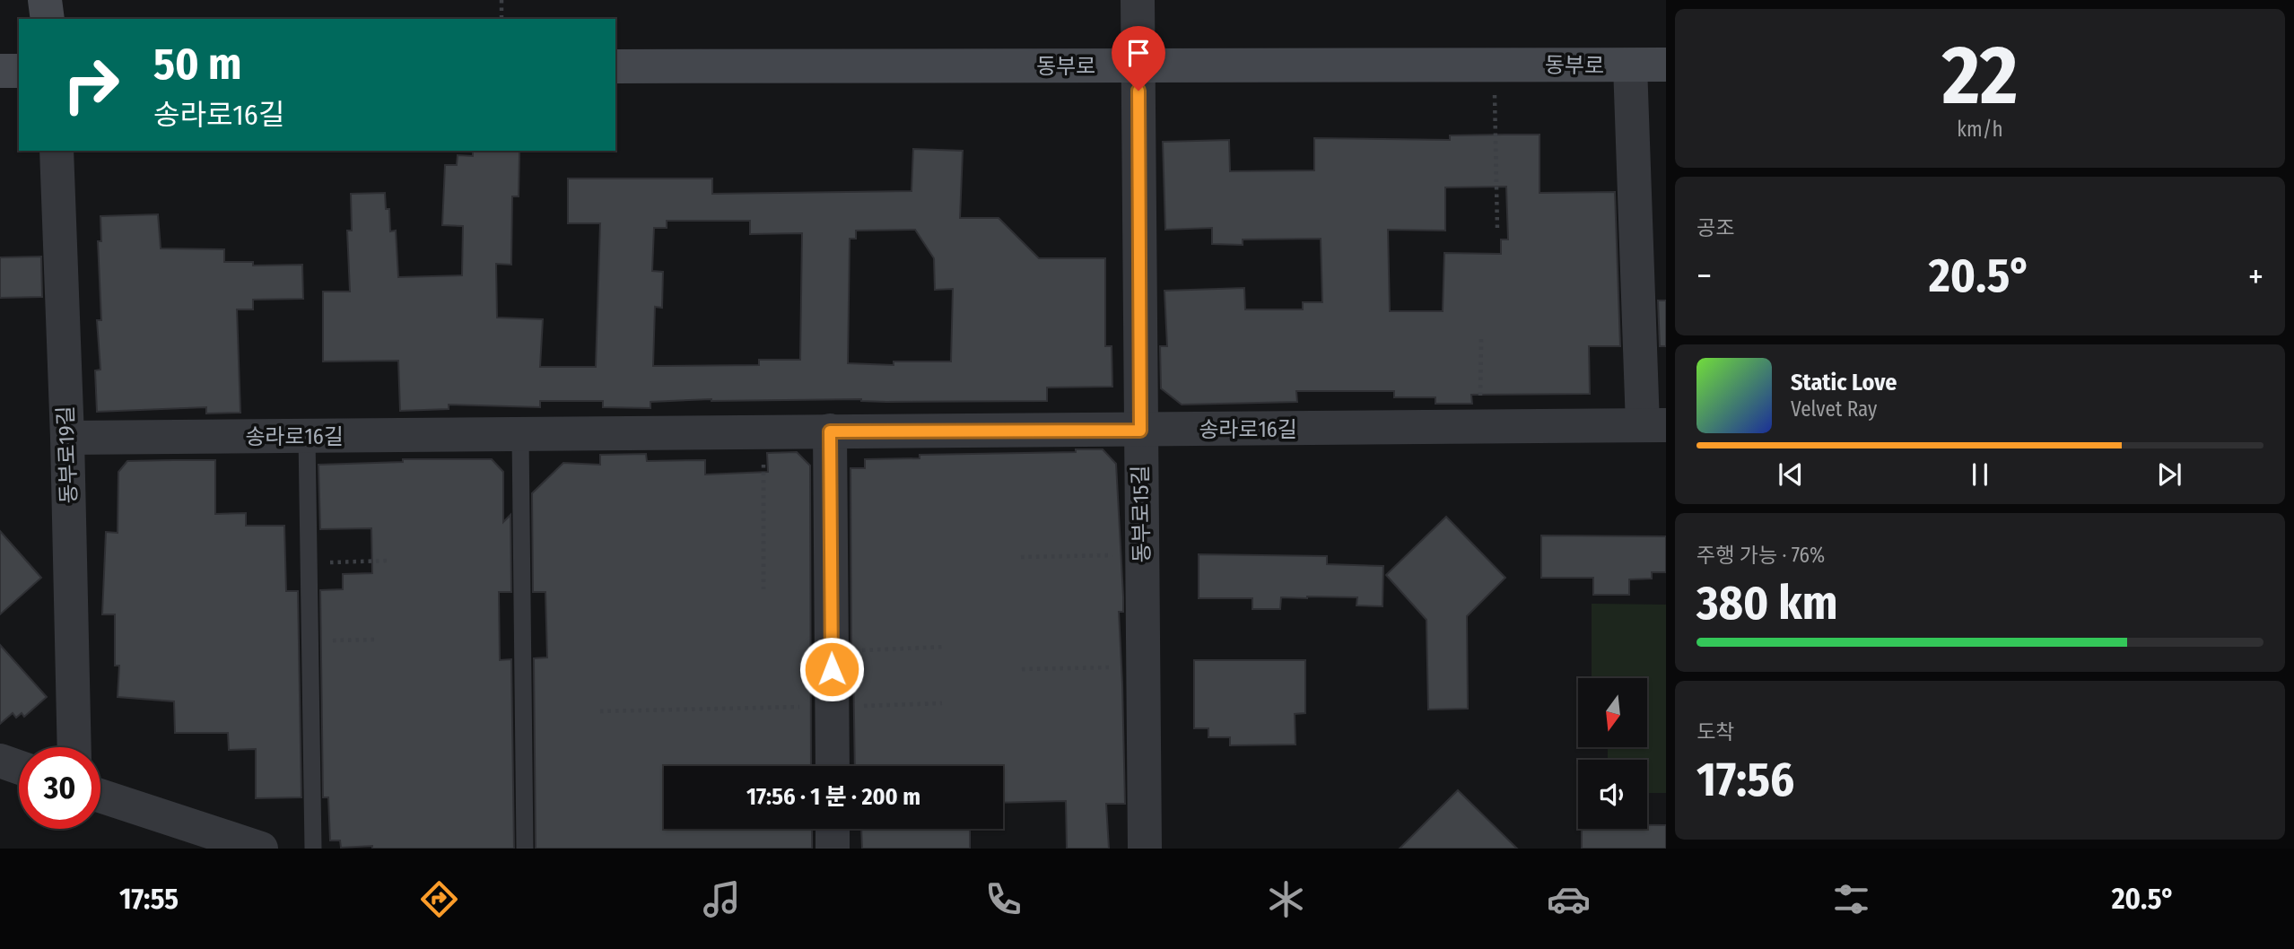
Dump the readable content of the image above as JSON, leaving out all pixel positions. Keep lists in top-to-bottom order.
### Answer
{
  "streets": {
    "main road": ["동부로"],
    "street": ["송라로16길", "동부로19길", "동부로15길"]
  },
  "crossings": [
    ["동부로", "송라로16길"],
    ["동부로", "동부로15길"],
    ["송라로16길", "동부로19길"],
    ["송라로16길", "동부로15길"]
  ],
  "north": "bottom",
  "page": {
    "tile": [
      ["22", "km/h"],
      "공조",
      ["주행 가능 · 76%", "380 km"],
      ["도착", "17:56"]
    ],
    "turn": ["50 m", "송라로16길"],
    "heat": ["−", "20.5°", "+"],
    "song": ["Static Love", "Velvet Ray"],
    "limit": "30",
    "trip": "17:56 · 1 분 · 200 m",
    "tabs": ["17:55", "20.5°"]
  }
}
